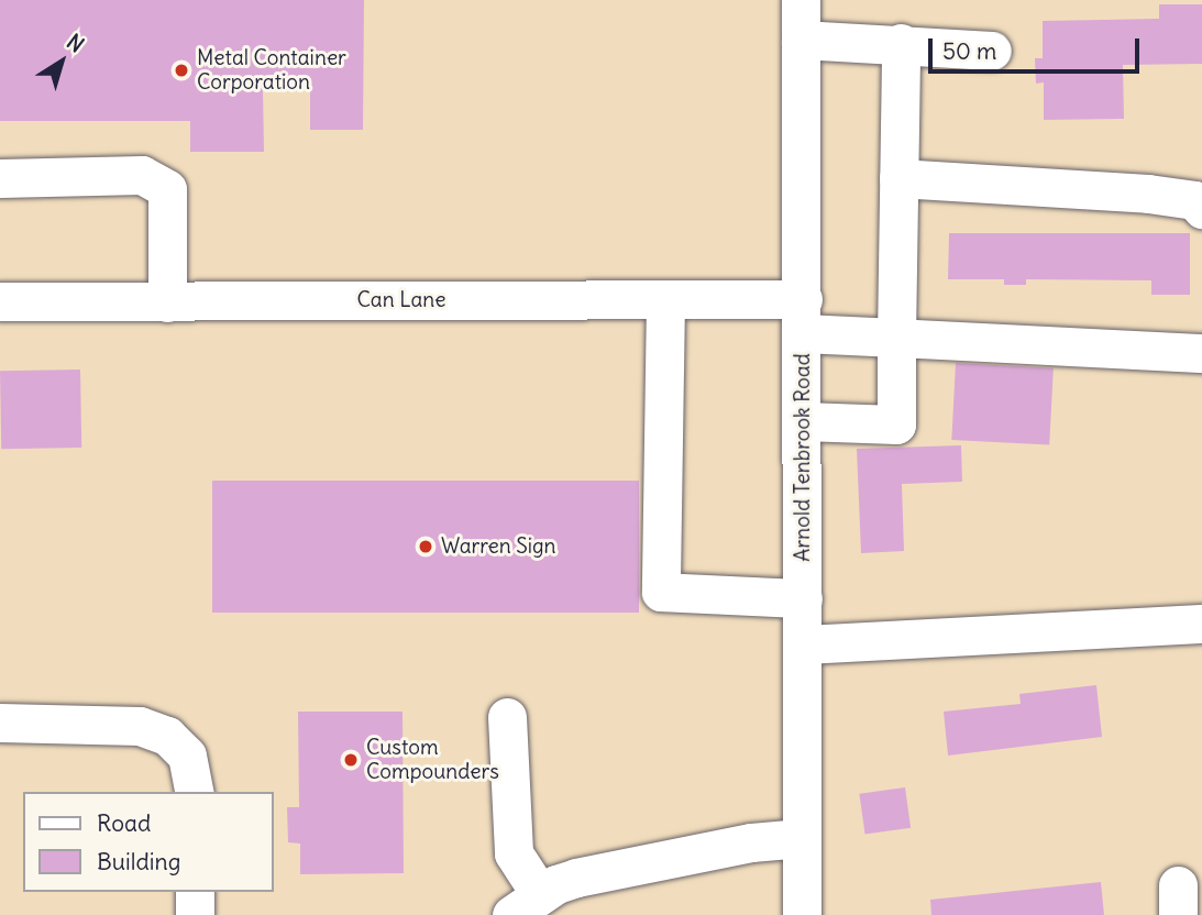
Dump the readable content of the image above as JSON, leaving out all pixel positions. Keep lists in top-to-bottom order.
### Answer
{
  "streets": {
    "street": ["Can Lane", "Arnold Tenbrook Road"]
  },
  "crossings": [
    ["Can Lane", "Arnold Tenbrook Road"]
  ],
  "places": ["Metal Container Corporation", "Warren Sign", "Custom Compounders"],
  "legend": ["Road", "Building"],
  "scale_bar": "50 m",
  "north": "top right"
}
